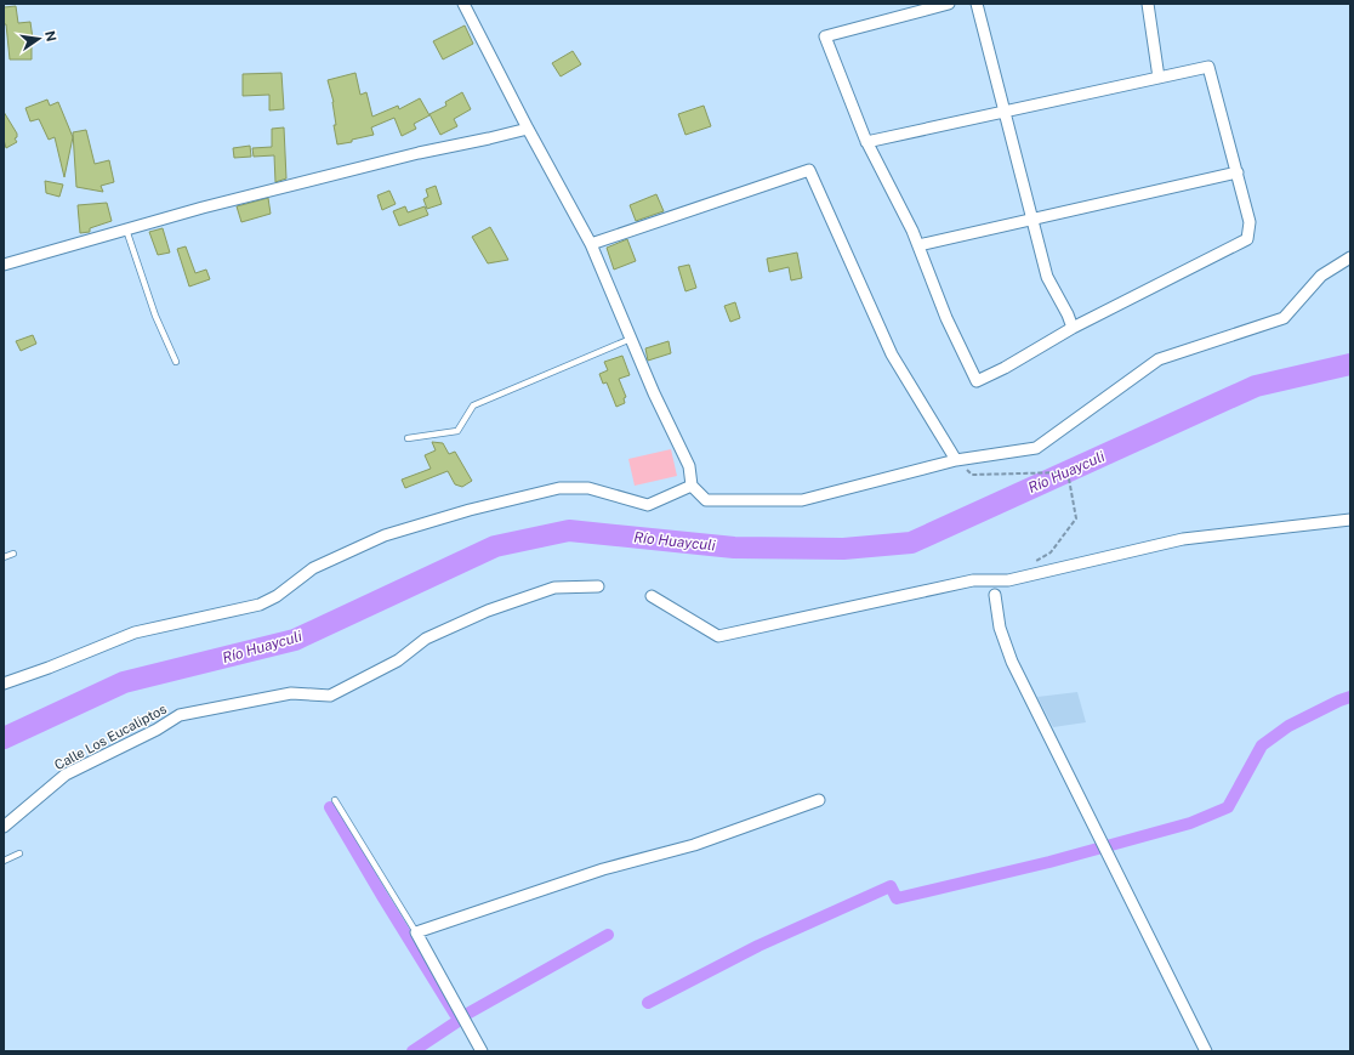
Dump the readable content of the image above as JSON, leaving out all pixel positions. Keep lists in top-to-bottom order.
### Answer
{
  "streets": {
    "street": ["Calle Los Eucaliptos"]
  },
  "water": ["Río Huayculi"],
  "north": "right"
}
